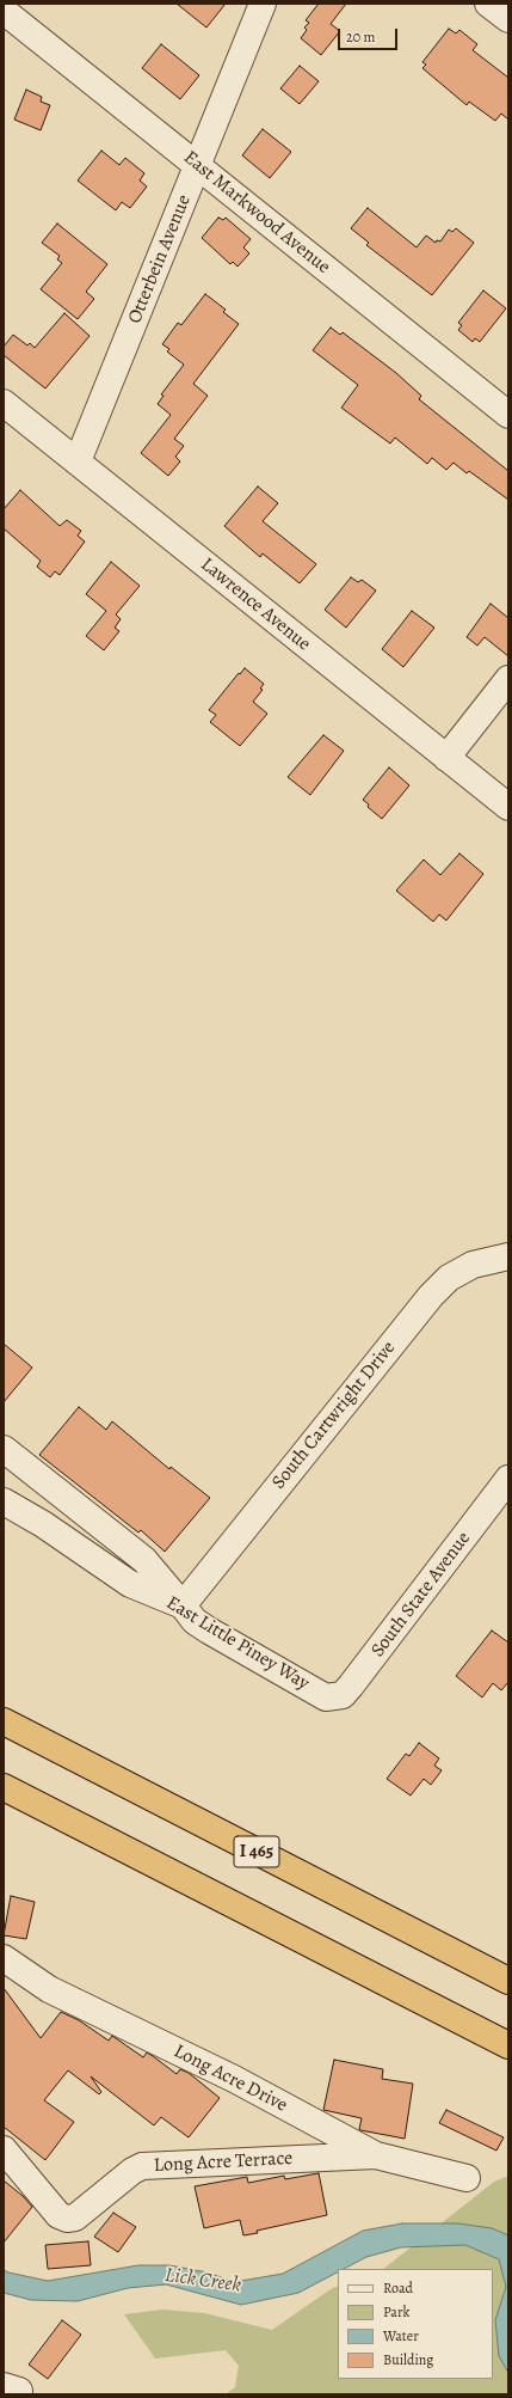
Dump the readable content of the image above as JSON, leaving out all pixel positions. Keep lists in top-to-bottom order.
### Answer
{
  "streets": {
    "highway": ["I 465"],
    "street": [
      "East Markwood Avenue",
      "Otterbein Avenue",
      "Lawrence Avenue",
      "South Cartwright Drive",
      "South State Avenue",
      "East Little Piney Way",
      "Long Acre Drive",
      "Long Acre Terrace"
    ]
  },
  "crossings": [
    ["East Markwood Avenue", "Otterbein Avenue"],
    ["Otterbein Avenue", "Lawrence Avenue"],
    ["South Cartwright Drive", "East Little Piney Way"],
    ["South State Avenue", "East Little Piney Way"],
    ["Long Acre Drive", "Long Acre Terrace"]
  ],
  "water": ["Lick Creek"],
  "legend": [
    "Road",
    "Park",
    "Water",
    "Building"
  ],
  "scale_bar": "20 m"
}
